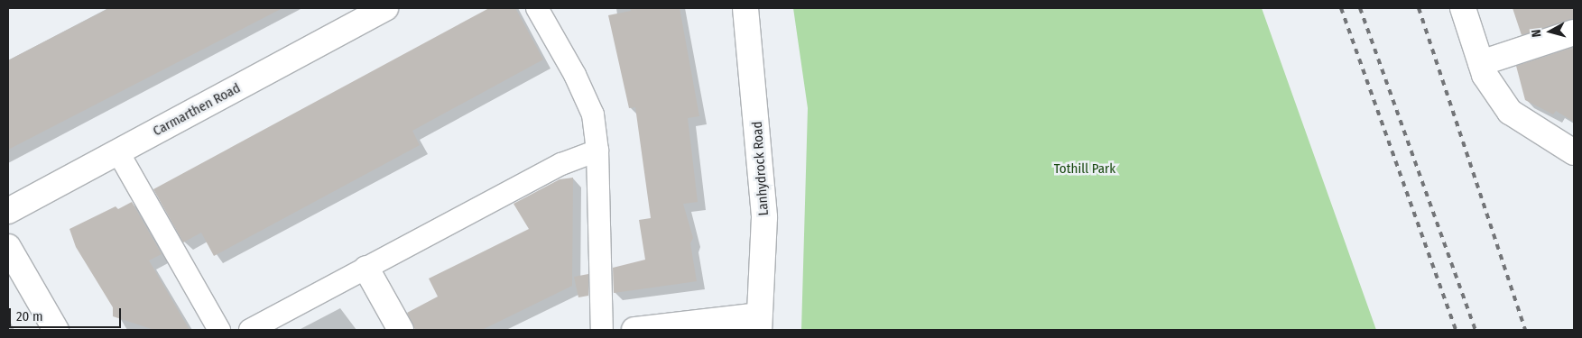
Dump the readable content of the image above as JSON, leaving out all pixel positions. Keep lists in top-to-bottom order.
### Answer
{
  "streets": {
    "street": ["Carmarthen Road", "Lanhydrock Road"]
  },
  "parks": ["Tothill Park"],
  "scale_bar": "20 m",
  "north": "left"
}
